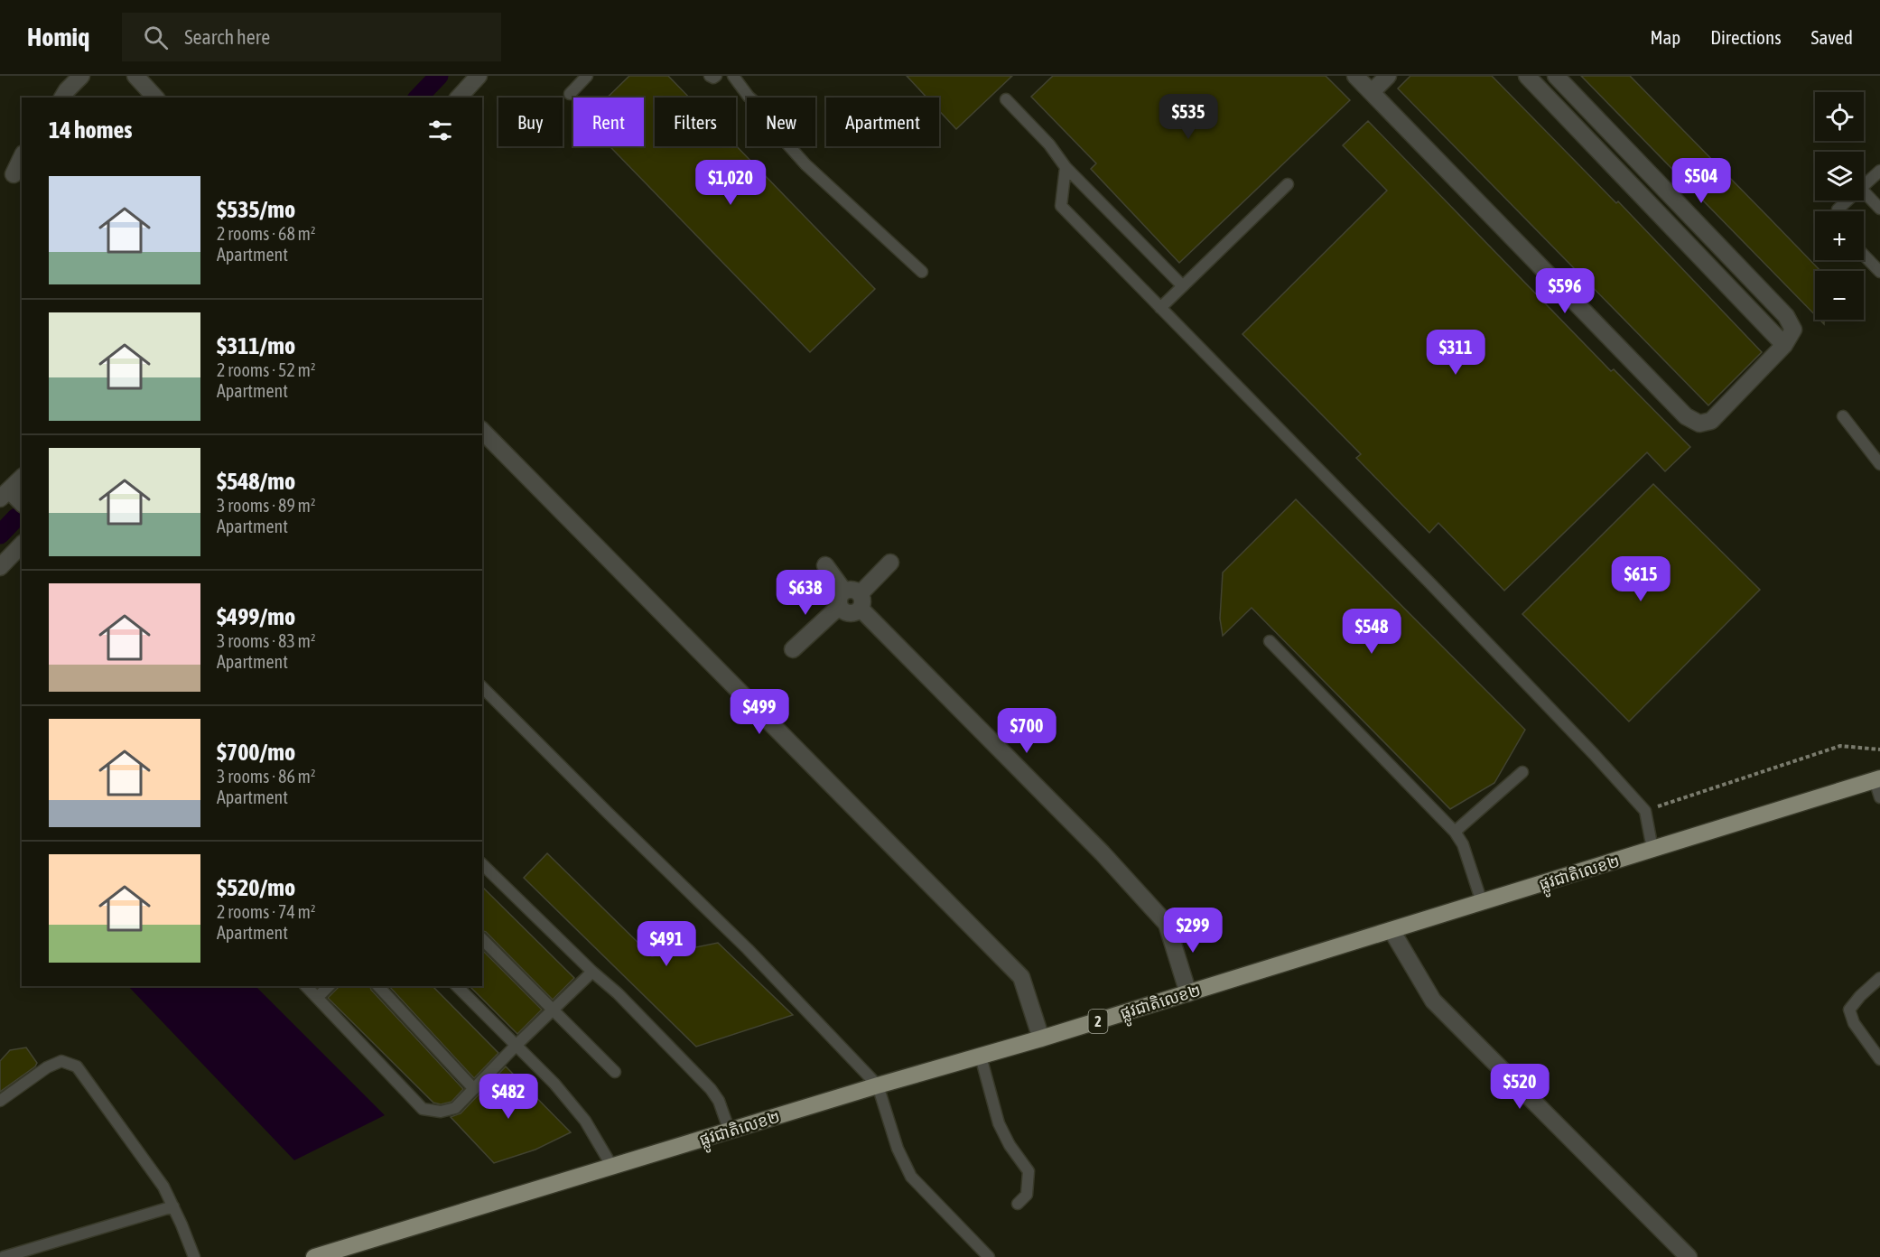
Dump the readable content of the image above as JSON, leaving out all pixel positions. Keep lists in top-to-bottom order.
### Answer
{
  "streets": {
    "highway": ["ផ្លូវជាតិលេខ២", "2"]
  },
  "page": {
    "header": "Homiq",
    "search": "Search here",
    "nav": ["Map", "Directions", "Saved"],
    "map_buttons": ["+", "−"],
    "price": [
      "$535",
      "$504",
      "$1,020",
      "$596",
      "$311",
      "$615",
      "$638",
      "$548",
      "$499",
      "$700",
      "$299",
      "$491",
      "$520",
      "$482"
    ],
    "chip": [
      "Buy",
      "Rent",
      "Filters",
      "New",
      "Apartment"
    ],
    "heading": "14 homes",
    "list": [
      {
        "name": "$535/mo",
        "note": "2 rooms · 68 m² · Apartment"
      },
      {
        "name": "$311/mo",
        "note": "2 rooms · 52 m² · Apartment"
      },
      {
        "name": "$548/mo",
        "note": "3 rooms · 89 m² · Apartment"
      },
      {
        "name": "$499/mo",
        "note": "3 rooms · 83 m² · Apartment"
      },
      {
        "name": "$700/mo",
        "note": "3 rooms · 86 m² · Apartment"
      },
      {
        "name": "$520/mo",
        "note": "2 rooms · 74 m² · Apartment"
      }
    ]
  }
}
